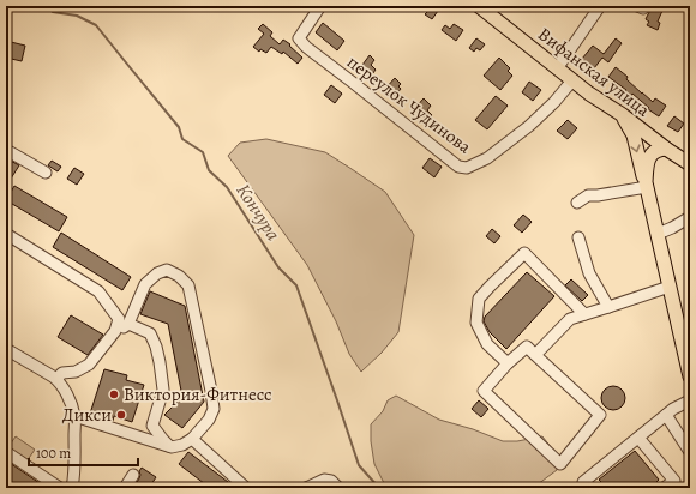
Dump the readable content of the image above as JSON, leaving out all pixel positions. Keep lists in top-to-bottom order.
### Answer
{
  "streets": {
    "main road": ["Вифанская улица"],
    "street": ["переулок Чудинова"]
  },
  "crossings": [
    ["Вифанская улица", "переулок Чудинова"]
  ],
  "water": ["Кончура"],
  "places": ["Виктория-Фитнесс", "Дикси"],
  "scale_bar": "100 m"
}
